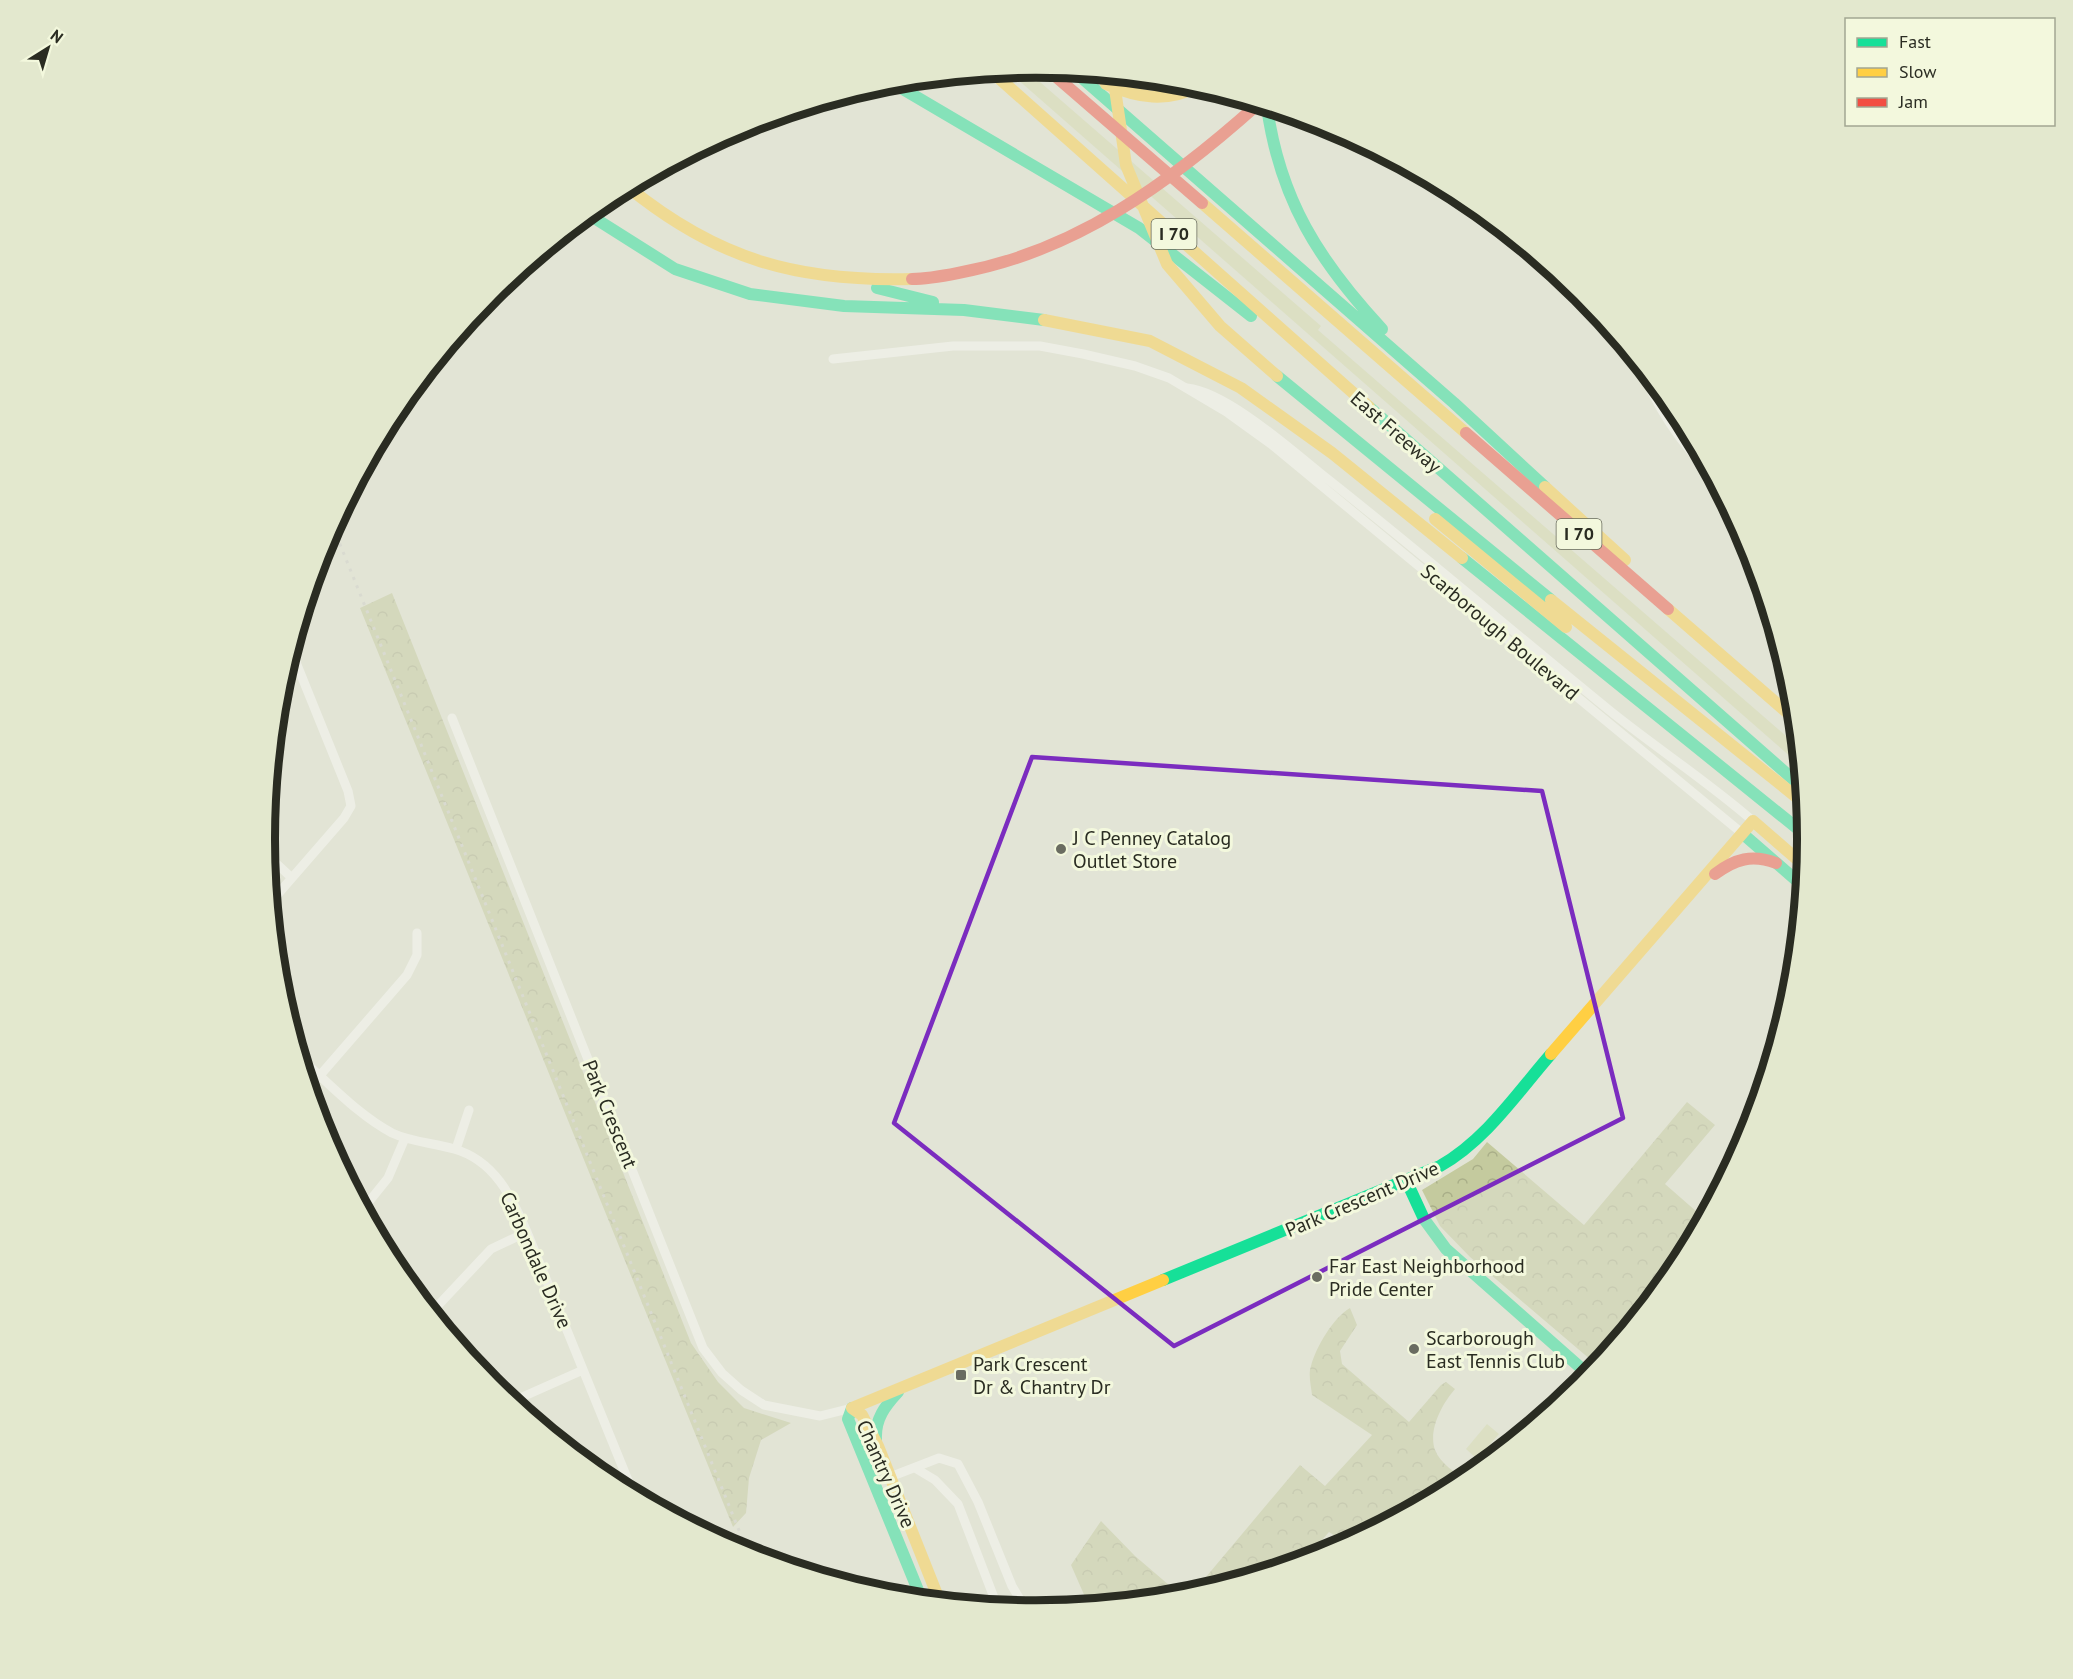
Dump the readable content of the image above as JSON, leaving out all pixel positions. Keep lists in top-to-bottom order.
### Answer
{
  "streets": {
    "main road": [
      "I 70",
      "East Freeway",
      "Scarborough Boulevard",
      "Park Crescent Drive",
      "Chantry Drive"
    ],
    "street": ["Park Crescent", "Carbondale Drive"]
  },
  "crossings": [
    ["Scarborough Boulevard", "Park Crescent Drive"],
    ["Park Crescent", "Park Crescent Drive"],
    ["Park Crescent", "Chantry Drive"],
    ["Park Crescent Drive", "Chantry Drive"]
  ],
  "places": {
    "other": ["J C Penney Catalog Outlet Store", "Far East Neighborhood Pride Center", "Scarborough East Tennis Club"],
    "transit": ["Park Crescent Dr & Chantry Dr"]
  },
  "legend": ["Fast", "Slow", "Jam"],
  "north": "top right"
}
